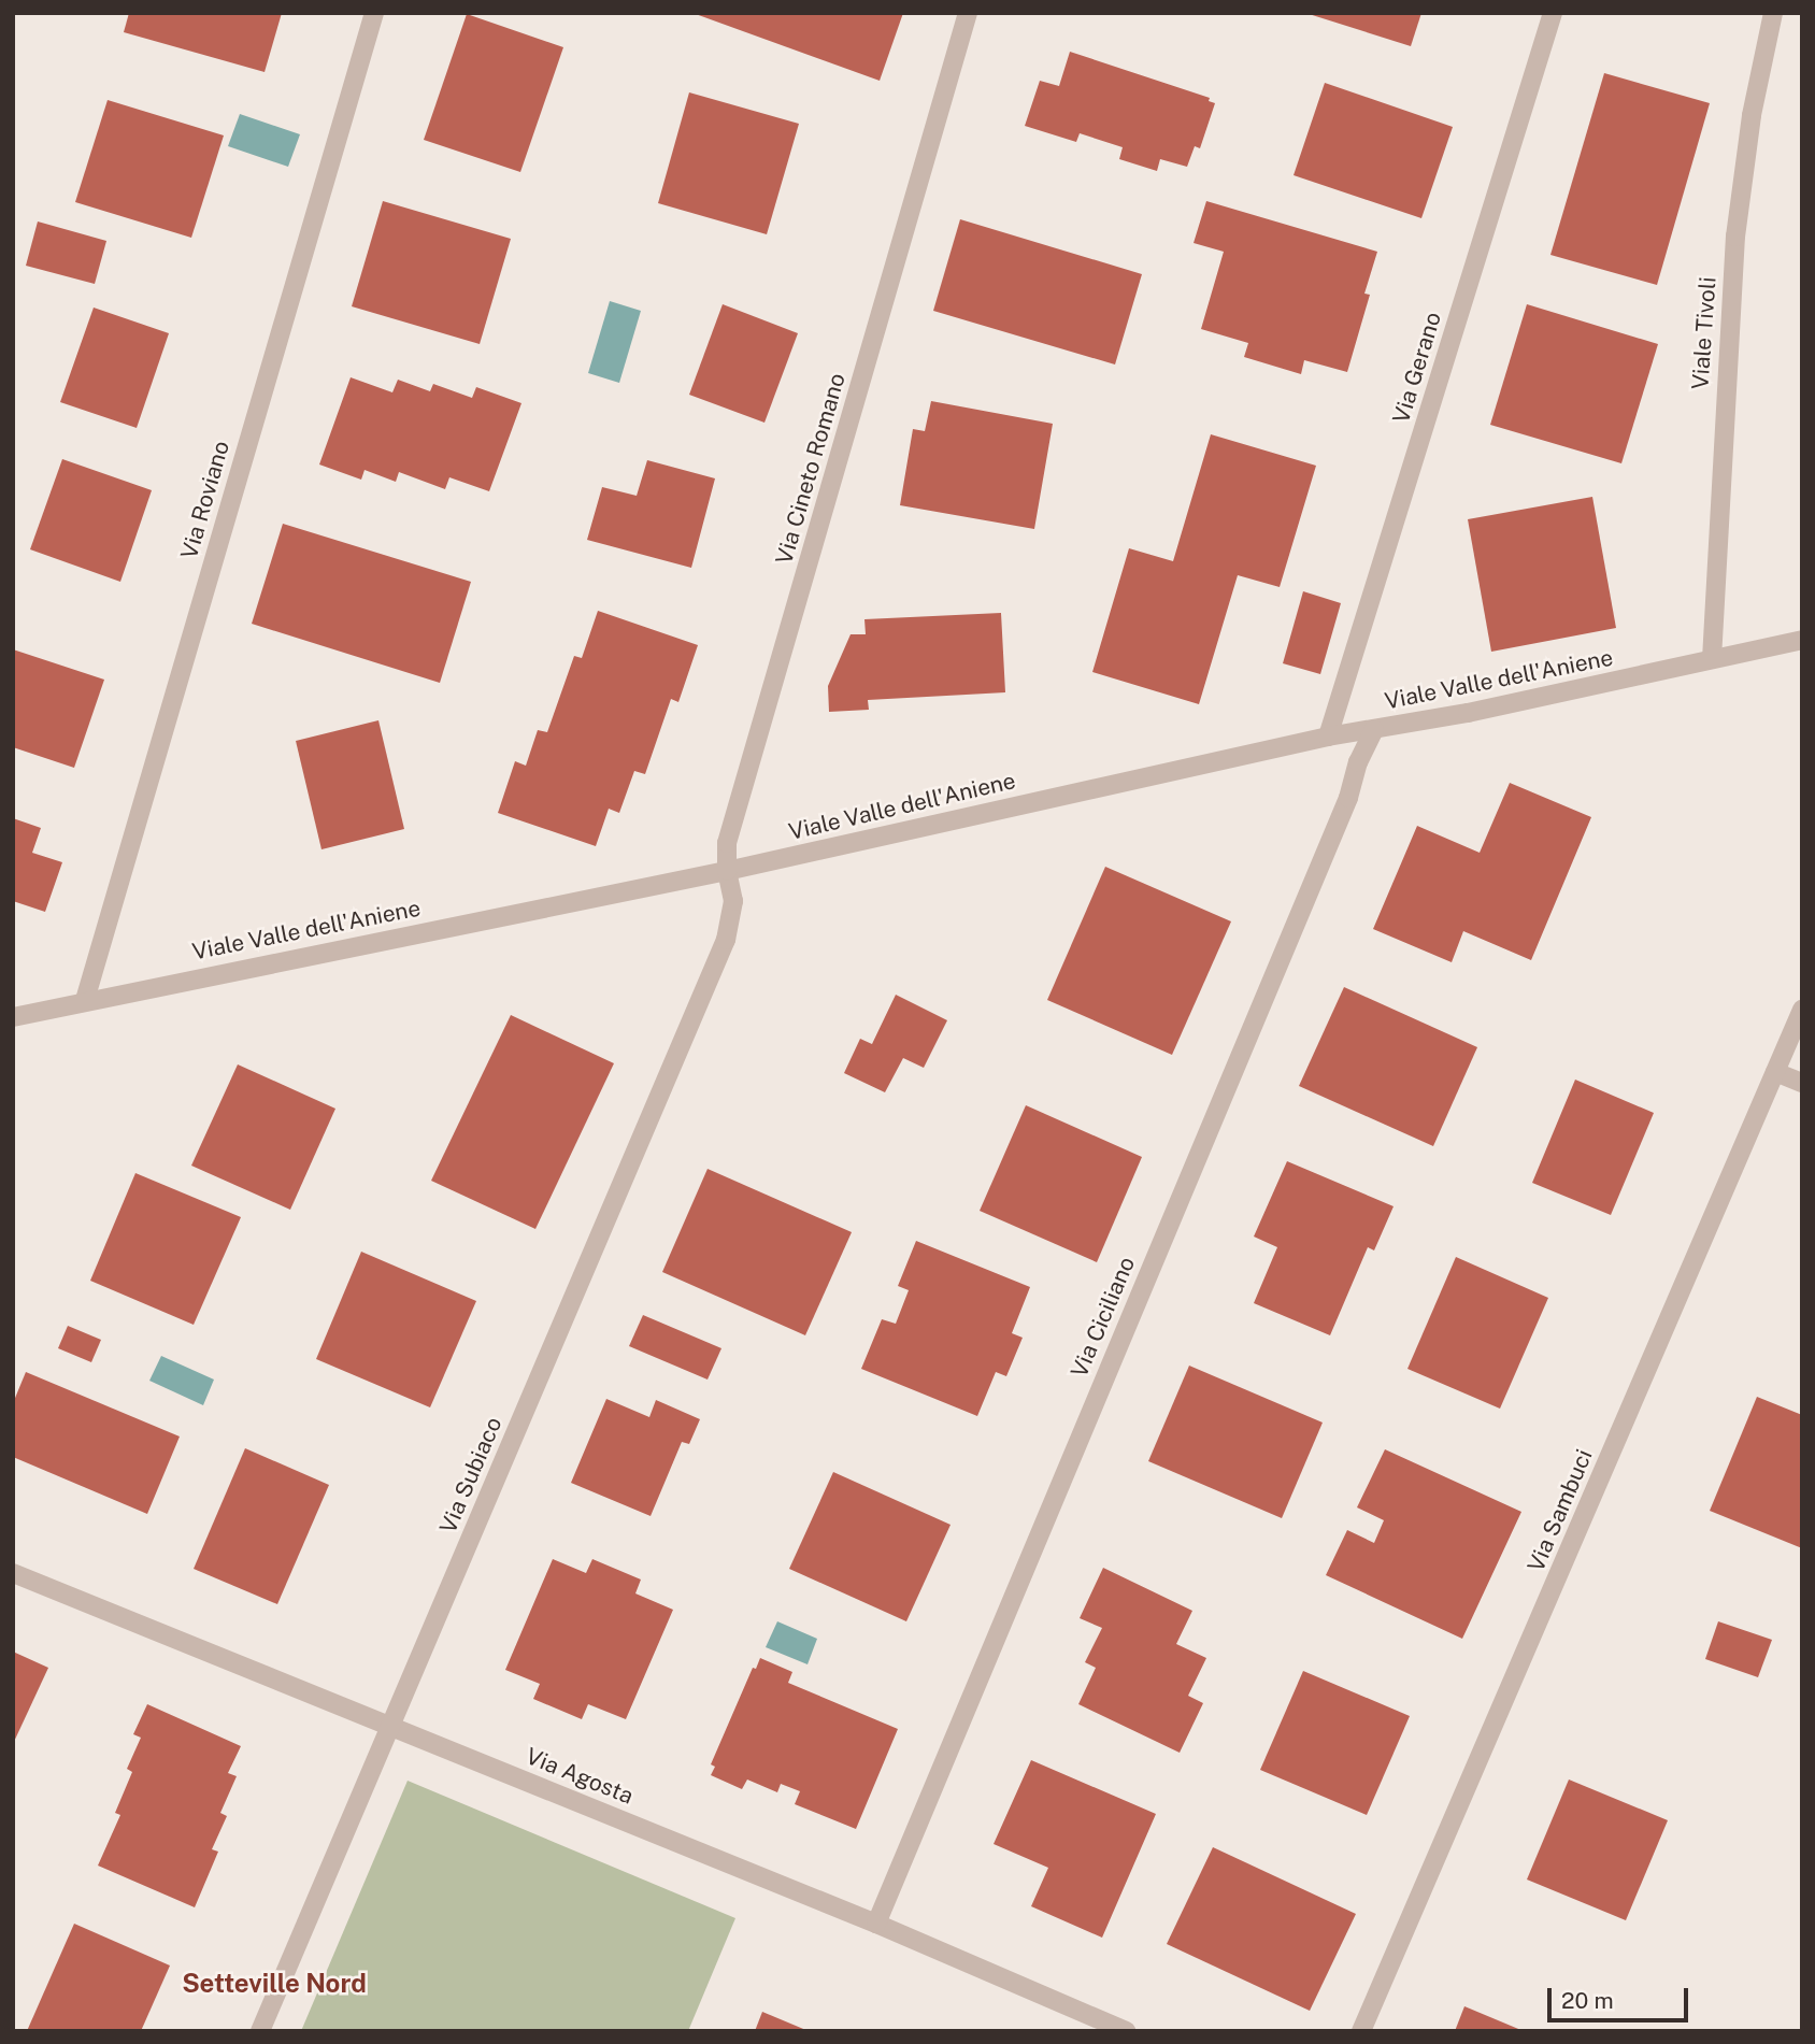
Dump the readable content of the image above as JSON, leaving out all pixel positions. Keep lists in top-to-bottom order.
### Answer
{
  "streets": {
    "street": [
      "Viale Tivoli",
      "Via Gerano",
      "Via Cineto Romano",
      "Via Roviano",
      "Viale Valle dell'Aniene",
      "Via Ciciliano",
      "Via Subiaco",
      "Via Sambuci",
      "Via Agosta"
    ]
  },
  "crossings": [
    ["Viale Tivoli", "Viale Valle dell'Aniene"],
    ["Via Gerano", "Viale Valle dell'Aniene"],
    ["Via Cineto Romano", "Viale Valle dell'Aniene"],
    ["Via Cineto Romano", "Via Subiaco"],
    ["Via Roviano", "Viale Valle dell'Aniene"],
    ["Viale Valle dell'Aniene", "Via Ciciliano"],
    ["Via Ciciliano", "Via Agosta"],
    ["Via Subiaco", "Via Agosta"]
  ],
  "districts": ["Setteville Nord"],
  "scale_bar": "20 m"
}
